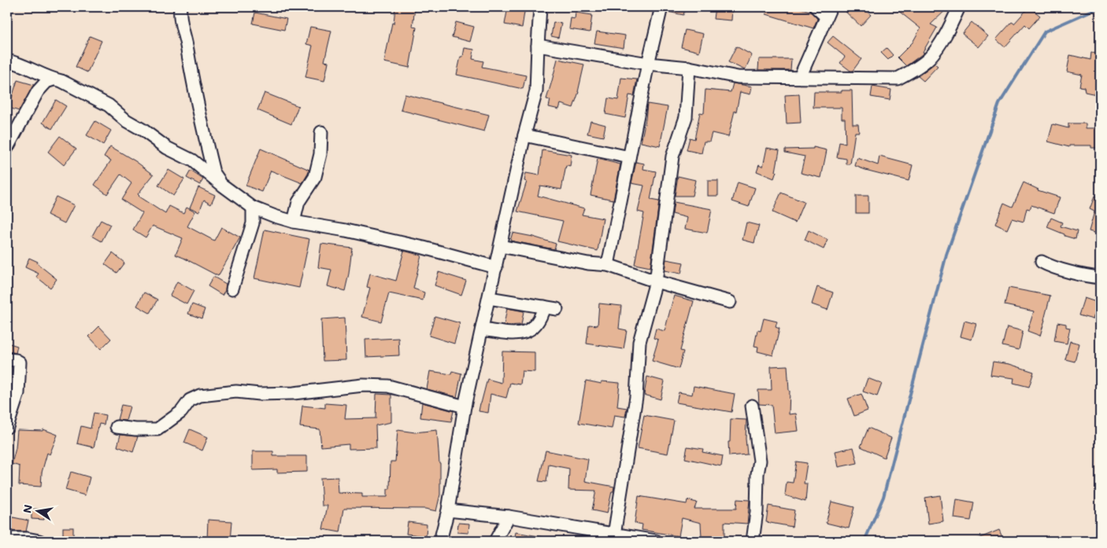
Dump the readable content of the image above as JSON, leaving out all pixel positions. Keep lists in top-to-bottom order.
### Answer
{
  "north": "left"
}
